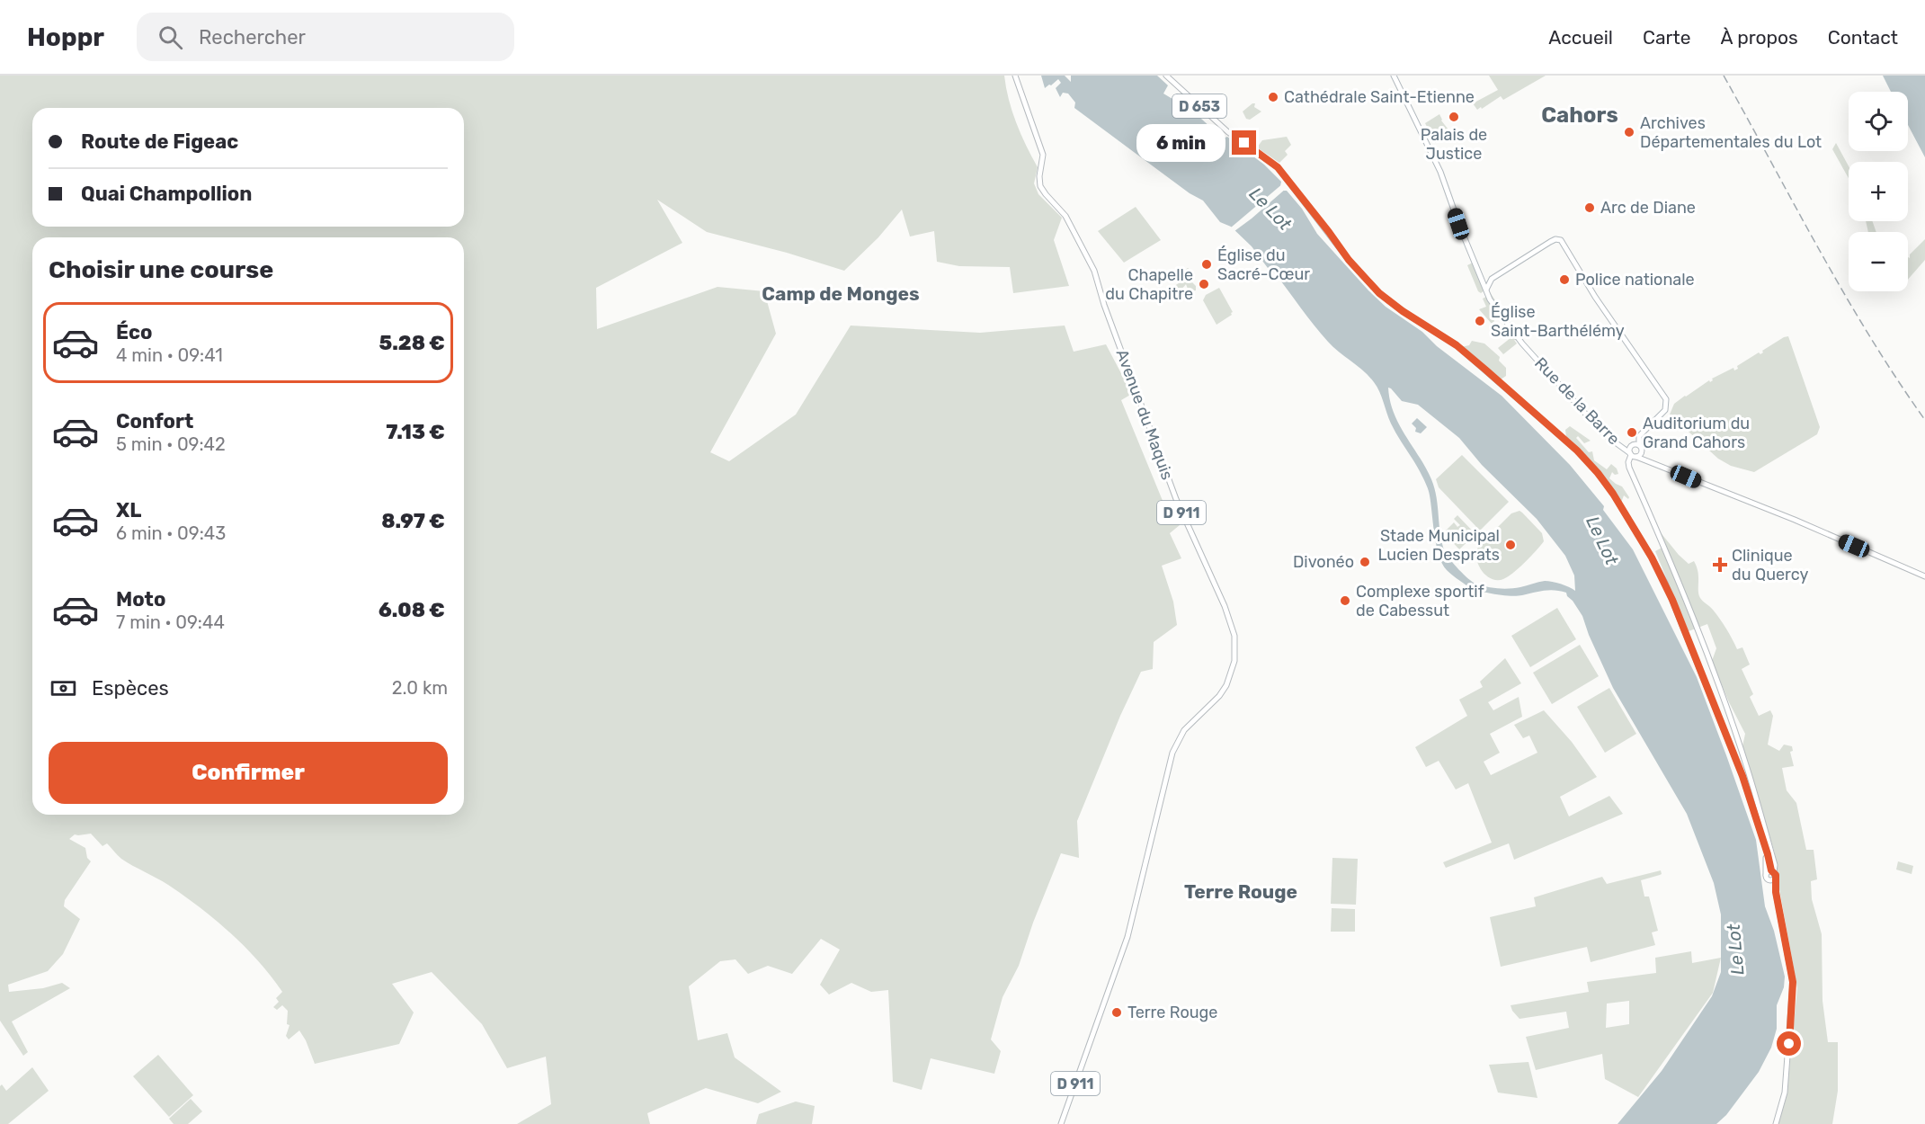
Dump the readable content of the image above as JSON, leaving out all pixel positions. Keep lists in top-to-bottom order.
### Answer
{
  "streets": {
    "main road": [
      "D 653",
      "Rue de la Barre",
      "Avenue du Maquis",
      "D 911"
    ]
  },
  "districts": ["Cahors", "Camp de Monges", "Terre Rouge"],
  "water": ["Le Lot"],
  "places": {
    "other": [
      "Cathédrale Saint-Etienne",
      "Palais de Justice",
      "Archives Départementales du Lot",
      "Arc de Diane",
      "Église du Sacré-Cœur",
      "Police nationale",
      "Chapelle du Chapitre",
      "Église Saint-Barthélémy",
      "Auditorium du Grand Cahors",
      "Stade Municipal Lucien Desprats",
      "Divonéo",
      "Complexe sportif de Cabessut",
      "Terre Rouge"
    ],
    "health": ["Clinique du Quercy"]
  },
  "page": {
    "header": "Hoppr",
    "search": "Rechercher",
    "nav": [
      "Accueil",
      "Carte",
      "À propos",
      "Contact"
    ],
    "map_buttons": ["+", "−"],
    "banner": ["Route de Figeac", "Quai Champollion"],
    "bubble": "6 min",
    "heading": "Choisir une course",
    "list": [
      {
        "name": "Éco",
        "note": "4 min · 09:41",
        "value": "5.28 €"
      },
      {
        "name": "Confort",
        "note": "5 min · 09:42",
        "value": "7.13 €"
      },
      {
        "name": "XL",
        "note": "6 min · 09:43",
        "value": "8.97 €"
      },
      {
        "name": "Moto",
        "note": "7 min · 09:44",
        "value": "6.08 €"
      }
    ],
    "pay": ["Espèces", "2.0 km"],
    "buttons": "Confirmer"
  }
}
